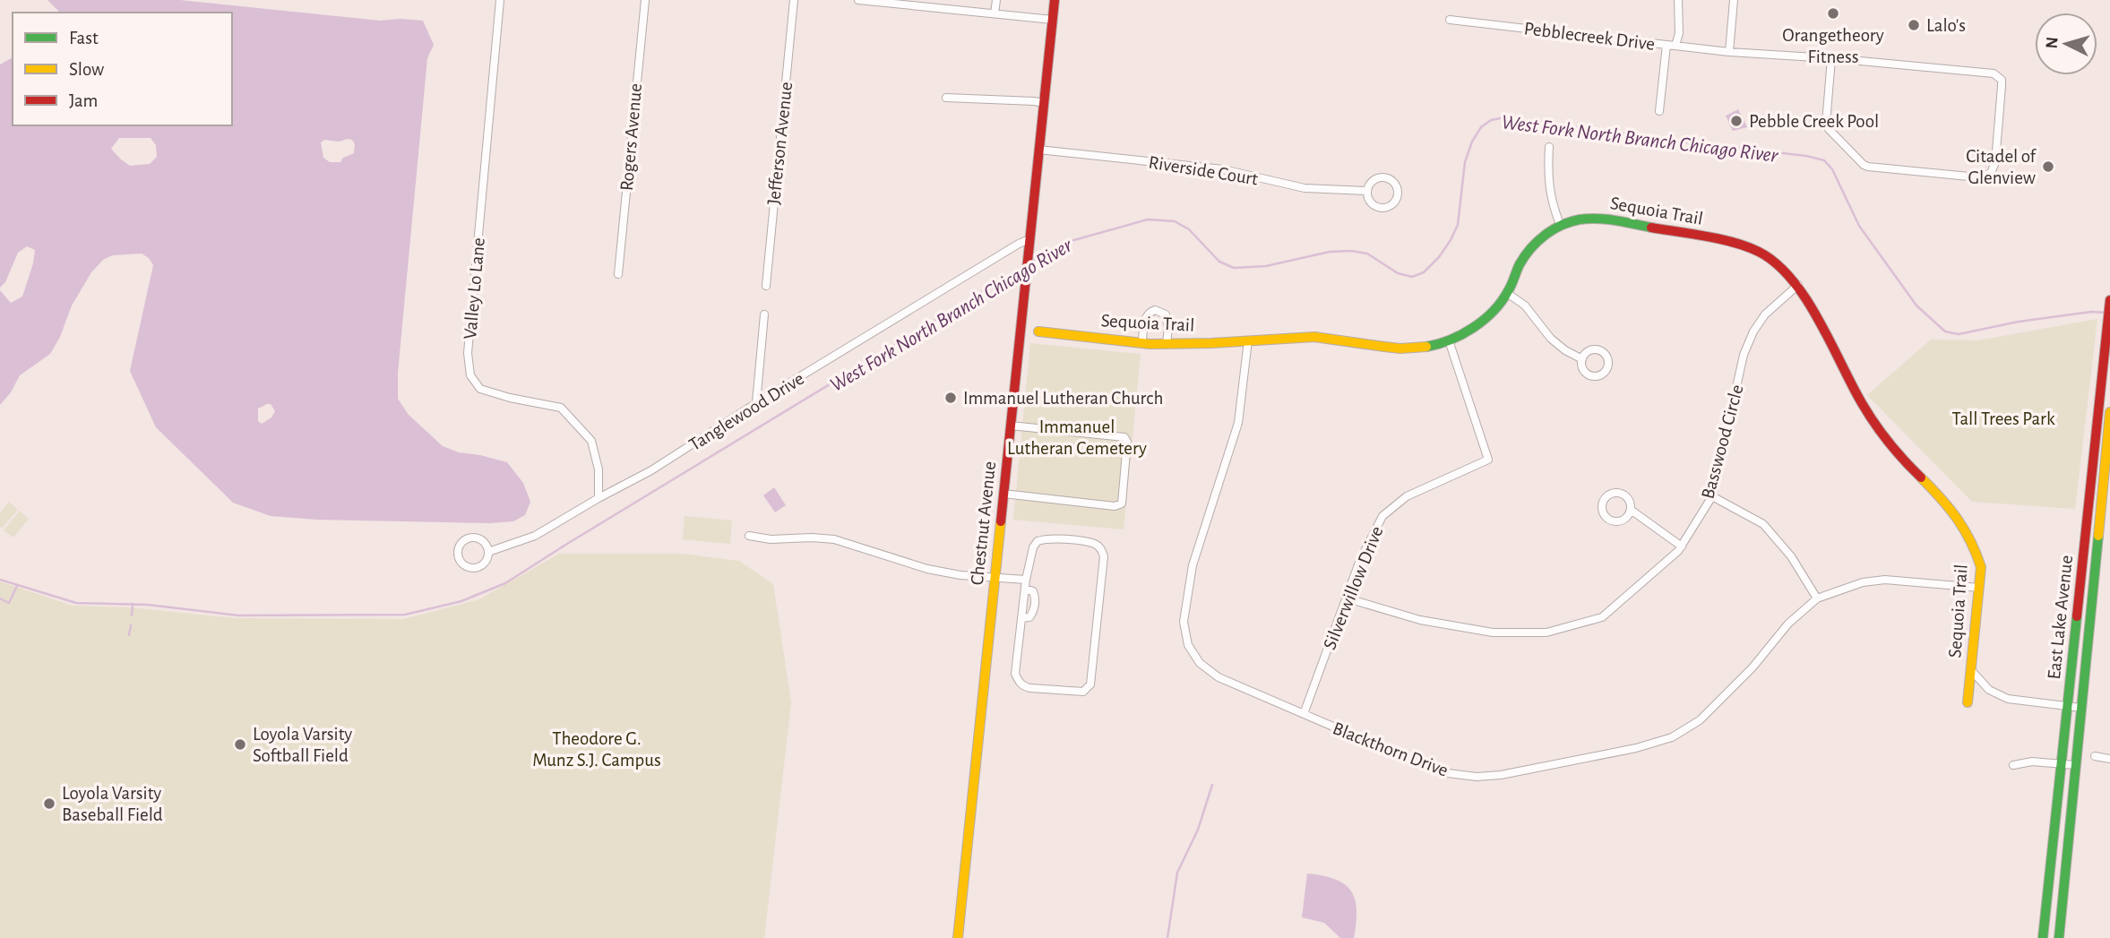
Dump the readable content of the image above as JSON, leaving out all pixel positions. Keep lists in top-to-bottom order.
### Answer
{
  "streets": {
    "street": [
      "Pebblecreek Drive",
      "Rogers Avenue",
      "Jefferson Avenue",
      "Riverside Court",
      "Sequoia Trail",
      "Valley Lo Lane",
      "Tanglewood Drive",
      "Basswood Circle",
      "Chestnut Avenue",
      "Silverwillow Drive",
      "East Lake Avenue",
      "Blackthorn Drive"
    ]
  },
  "crossings": [
    ["Riverside Court", "Chestnut Avenue"],
    ["Sequoia Trail", "Basswood Circle"],
    ["Sequoia Trail", "Silverwillow Drive"],
    ["Sequoia Trail", "Blackthorn Drive"],
    ["Valley Lo Lane", "Tanglewood Drive"],
    ["Tanglewood Drive", "Chestnut Avenue"],
    ["Basswood Circle", "Silverwillow Drive"],
    ["Silverwillow Drive", "Blackthorn Drive"]
  ],
  "water": ["West Fork North Branch Chicago River"],
  "parks": ["Tall Trees Park", "Immanuel Lutheran Cemetery", "Theodore G. Munz S.J. Campus"],
  "places": [
    "Orangetheory Fitness",
    "Lalo's",
    "Pebble Creek Pool",
    "Citadel of Glenview",
    "Immanuel Lutheran Church",
    "Loyola Varsity Softball Field",
    "Loyola Varsity Baseball Field"
  ],
  "legend": ["Fast", "Slow", "Jam"],
  "north": "left"
}
